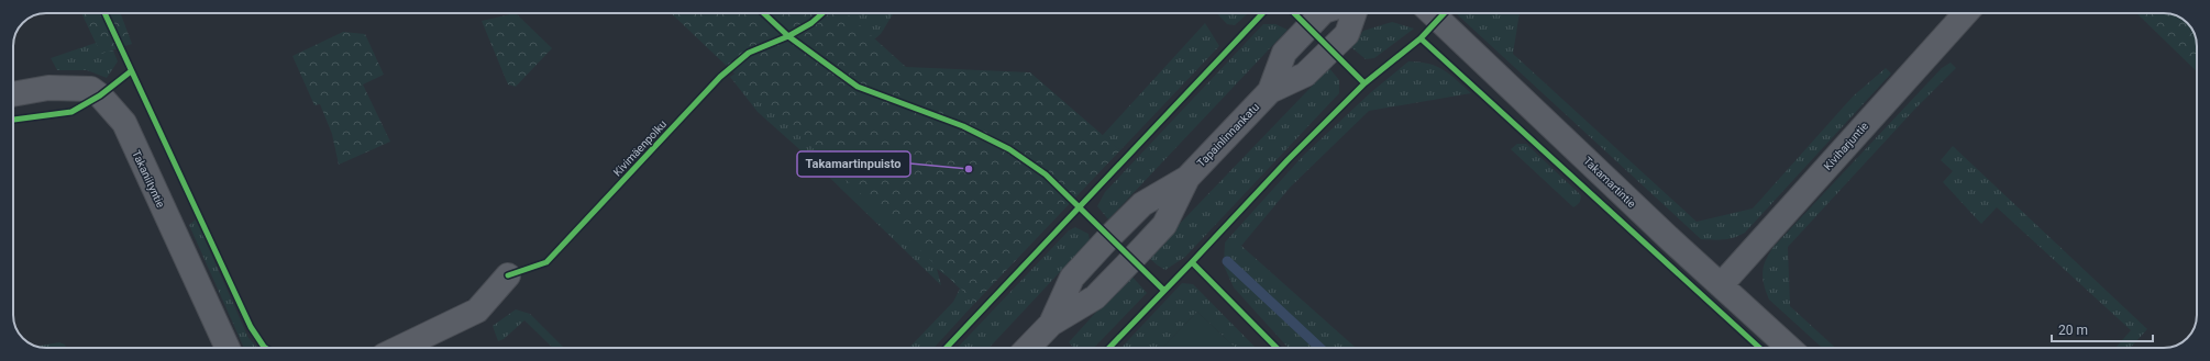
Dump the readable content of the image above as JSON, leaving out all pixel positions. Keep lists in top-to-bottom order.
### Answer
{
  "streets": {
    "street": [
      "Tapainlinnankatu",
      "Kiviharjuntie",
      "Takaniityntie",
      "Takamartintie"
    ],
    "cycle path": ["Kivimäenpolku"]
  },
  "crossings": [
    ["Kiviharjuntie", "Takamartintie"]
  ],
  "places": ["Takamartinpuisto"],
  "scale_bar": "20 m"
}
